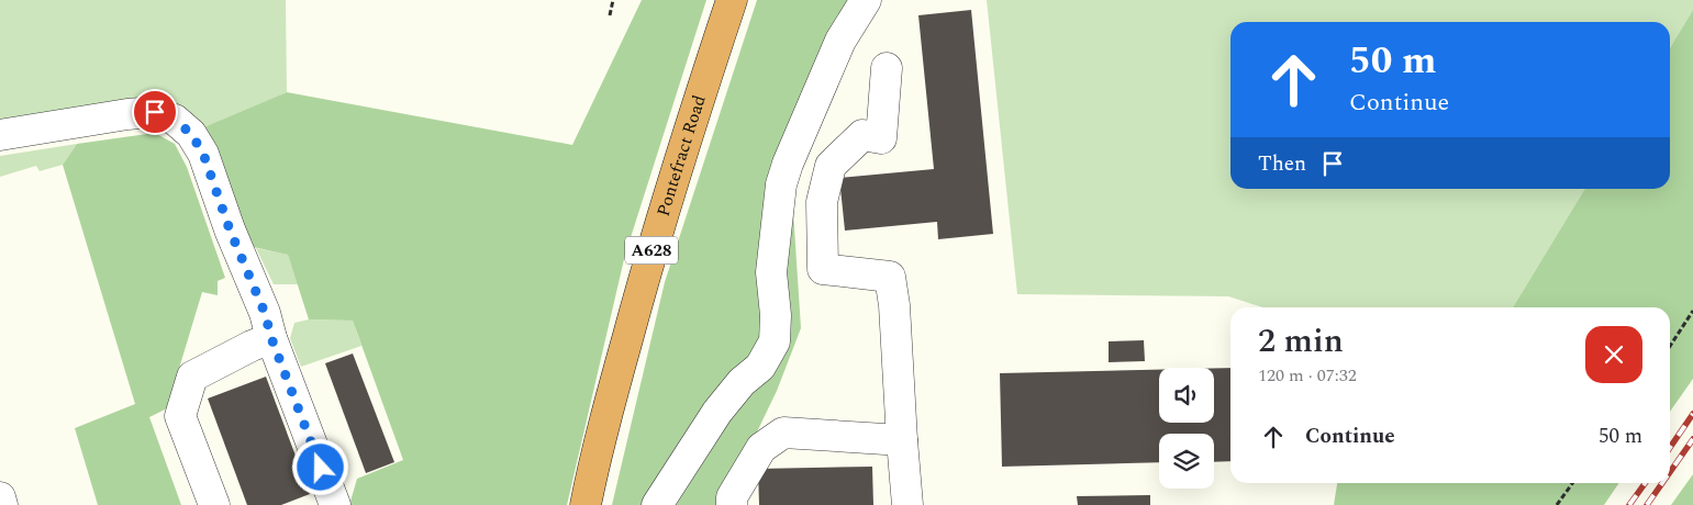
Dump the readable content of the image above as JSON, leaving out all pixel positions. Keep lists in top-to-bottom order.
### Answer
{
  "streets": {
    "highway": ["Pontefract Road", "A628"]
  },
  "page": {
    "turn": ["50 m", "Continue"],
    "then": "Then",
    "heading": ["2 min", "120 m · 07:32"],
    "list": [
      {
        "name": "Continue",
        "value": "50 m"
      }
    ]
  }
}
